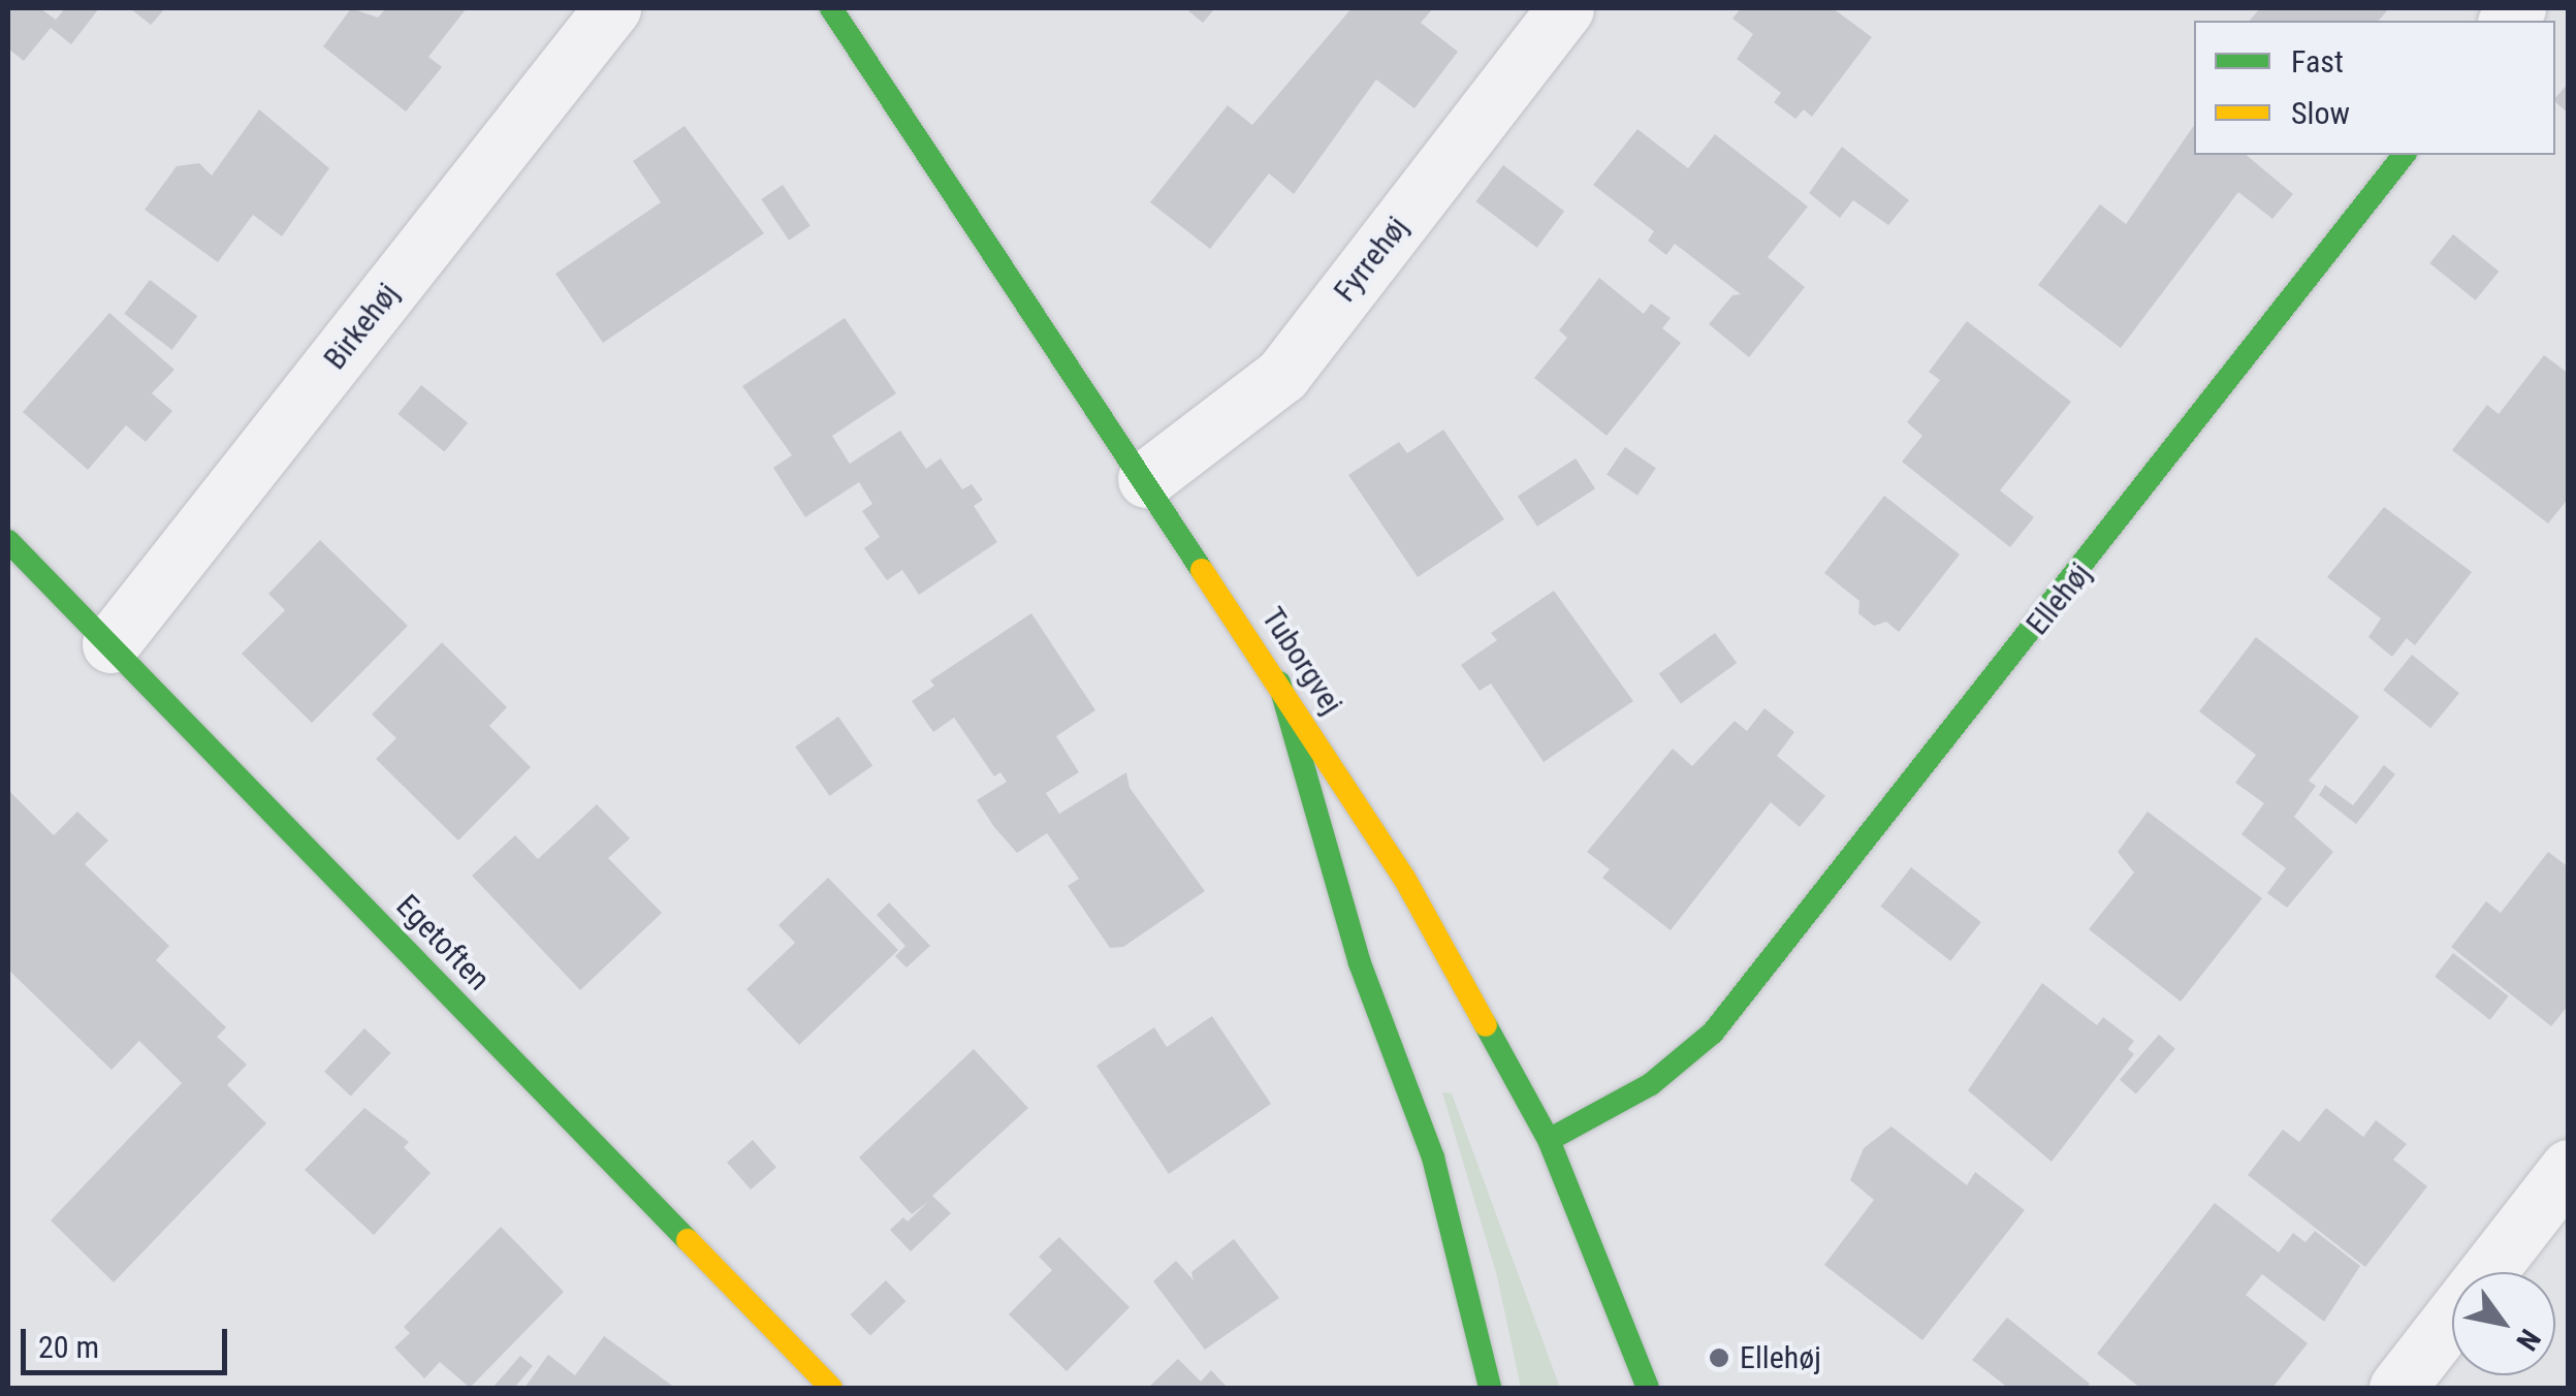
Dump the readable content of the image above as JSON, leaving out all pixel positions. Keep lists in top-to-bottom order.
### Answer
{
  "streets": {
    "main road": ["Ellehøj", "Tuborgvej", "Egetoften"],
    "street": ["Fyrrehøj", "Birkehøj"]
  },
  "crossings": [
    ["Fyrrehøj", "Tuborgvej"],
    ["Birkehøj", "Egetoften"],
    ["Ellehøj", "Tuborgvej"]
  ],
  "places": ["Ellehøj"],
  "legend": ["Fast", "Slow"],
  "scale_bar": "20 m",
  "north": "bottom right"
}
